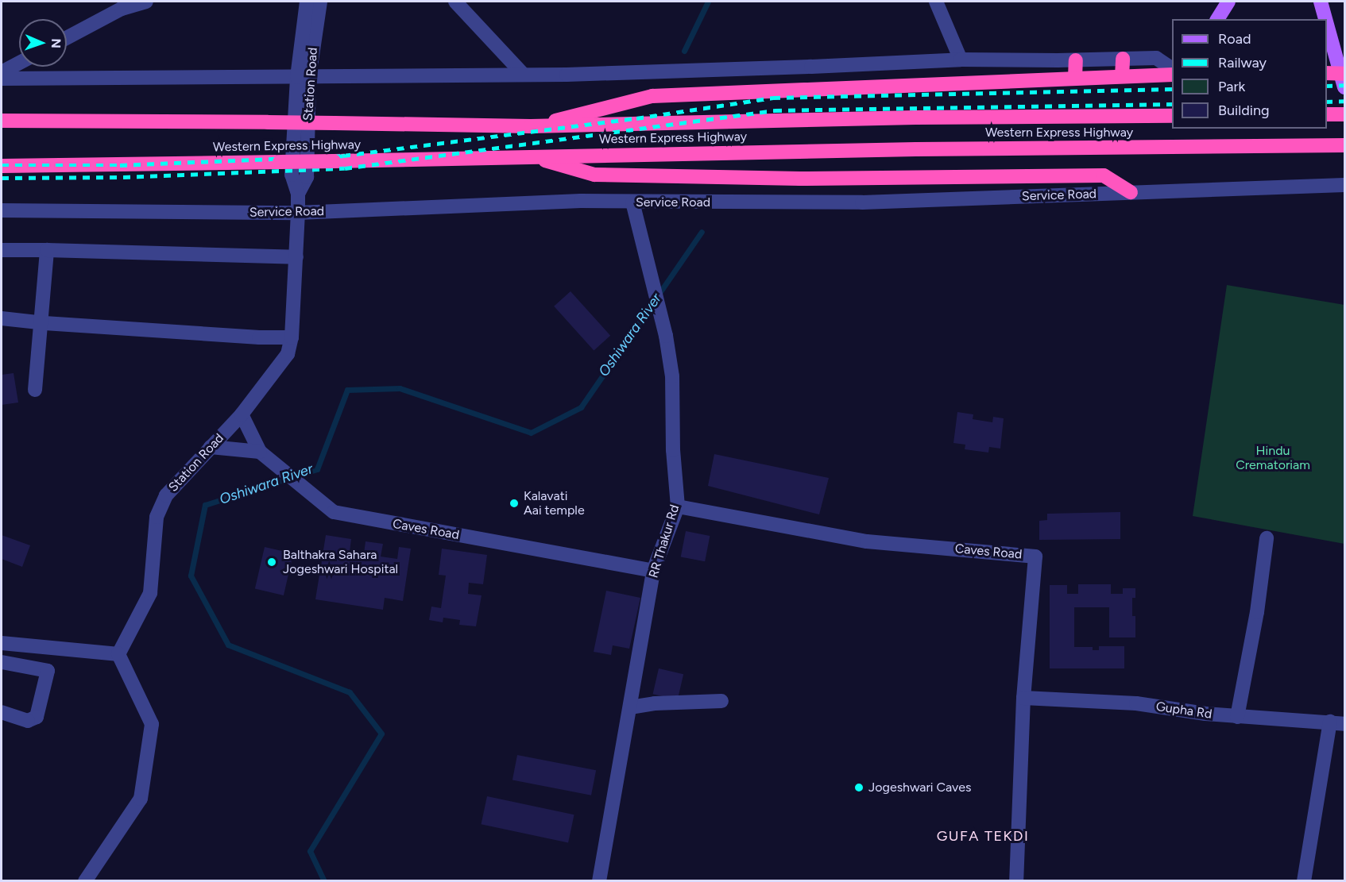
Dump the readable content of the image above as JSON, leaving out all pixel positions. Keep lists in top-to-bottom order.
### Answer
{
  "streets": {
    "highway": ["Western Express Highway"],
    "street": [
      "Station Road",
      "Service Road",
      "Caves Road",
      "RR Thakur Rd",
      "Gupha Rd"
    ]
  },
  "crossings": [
    ["Station Road", "Service Road"],
    ["Station Road", "Caves Road"],
    ["Service Road", "RR Thakur Rd"],
    ["Caves Road", "RR Thakur Rd"],
    ["Caves Road", "Gupha Rd"]
  ],
  "districts": ["GUFA TEKDI"],
  "water": ["Oshiwara River"],
  "parks": ["Hindu Crematoriam"],
  "places": ["Kalavati Aai temple", "Balthakra Sahara Jogeshwari Hospital", "Jogeshwari Caves"],
  "legend": [
    "Road",
    "Railway",
    "Park",
    "Building"
  ],
  "north": "right"
}
